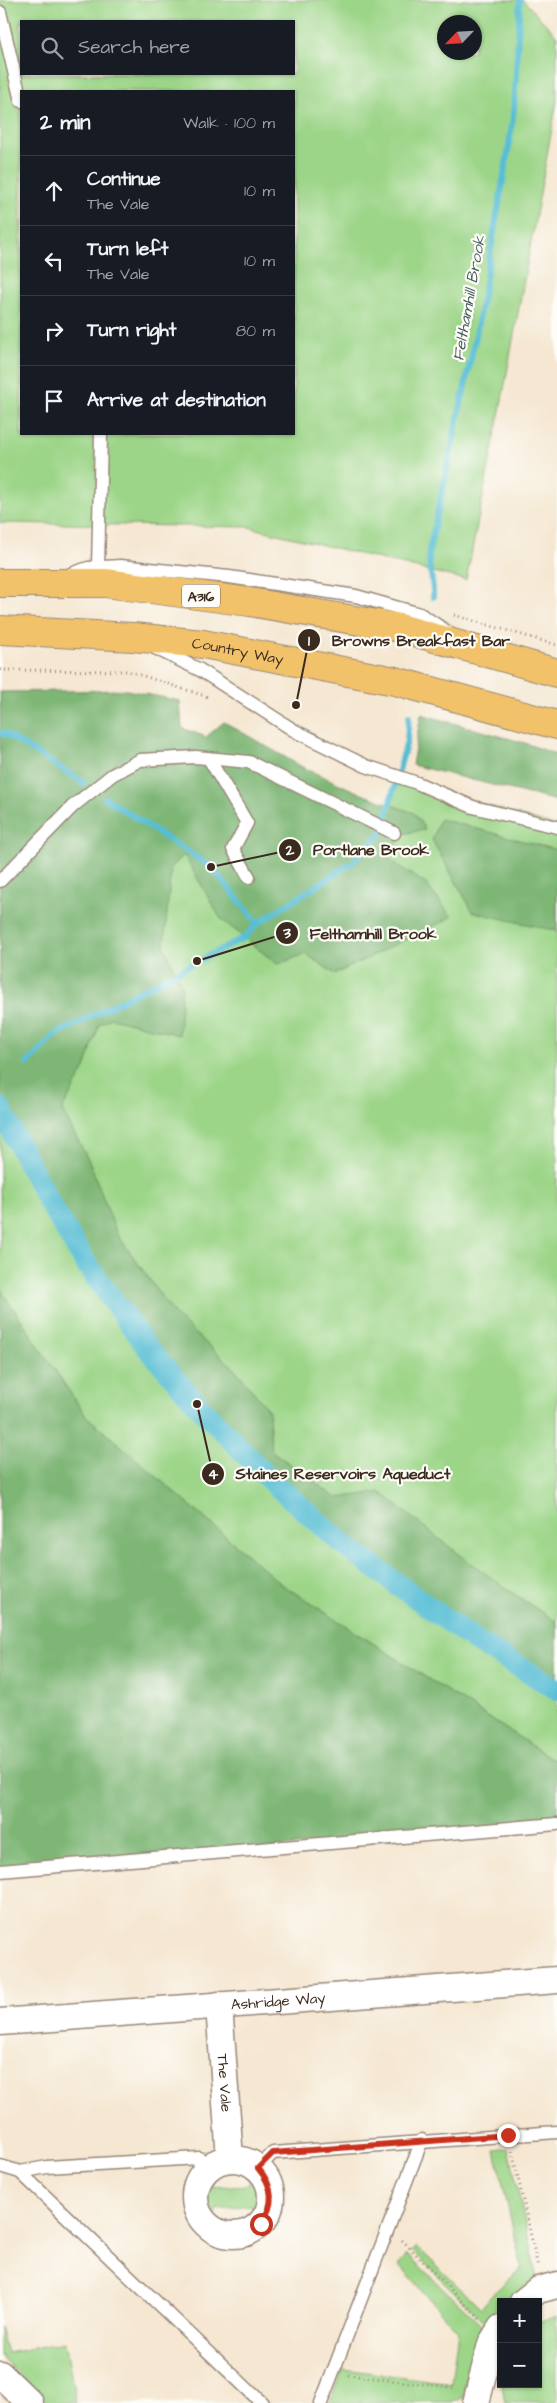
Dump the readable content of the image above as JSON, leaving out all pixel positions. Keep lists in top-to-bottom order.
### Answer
{
  "streets": {
    "highway": ["A316", "Country Way"],
    "street": ["Ashridge Way", "The Vale"]
  },
  "crossings": [
    ["Ashridge Way", "The Vale"]
  ],
  "water": ["Felthamhill Brook"],
  "places": [
    "Browns Breakfast Bar",
    "Portlane Brook",
    "Felthamhill Brook",
    "Staines Reservoirs Aqueduct"
  ],
  "north": "bottom left",
  "page": {
    "search": "Search here",
    "heading": ["2 min", "Walk · 100 m"],
    "list": [
      ["Continue", "The Vale", "10 m"],
      ["Turn left", "The Vale", "10 m"],
      ["Turn right", "80 m"],
      "Arrive at destination"
    ],
    "map_buttons": ["+", "−"]
  }
}
